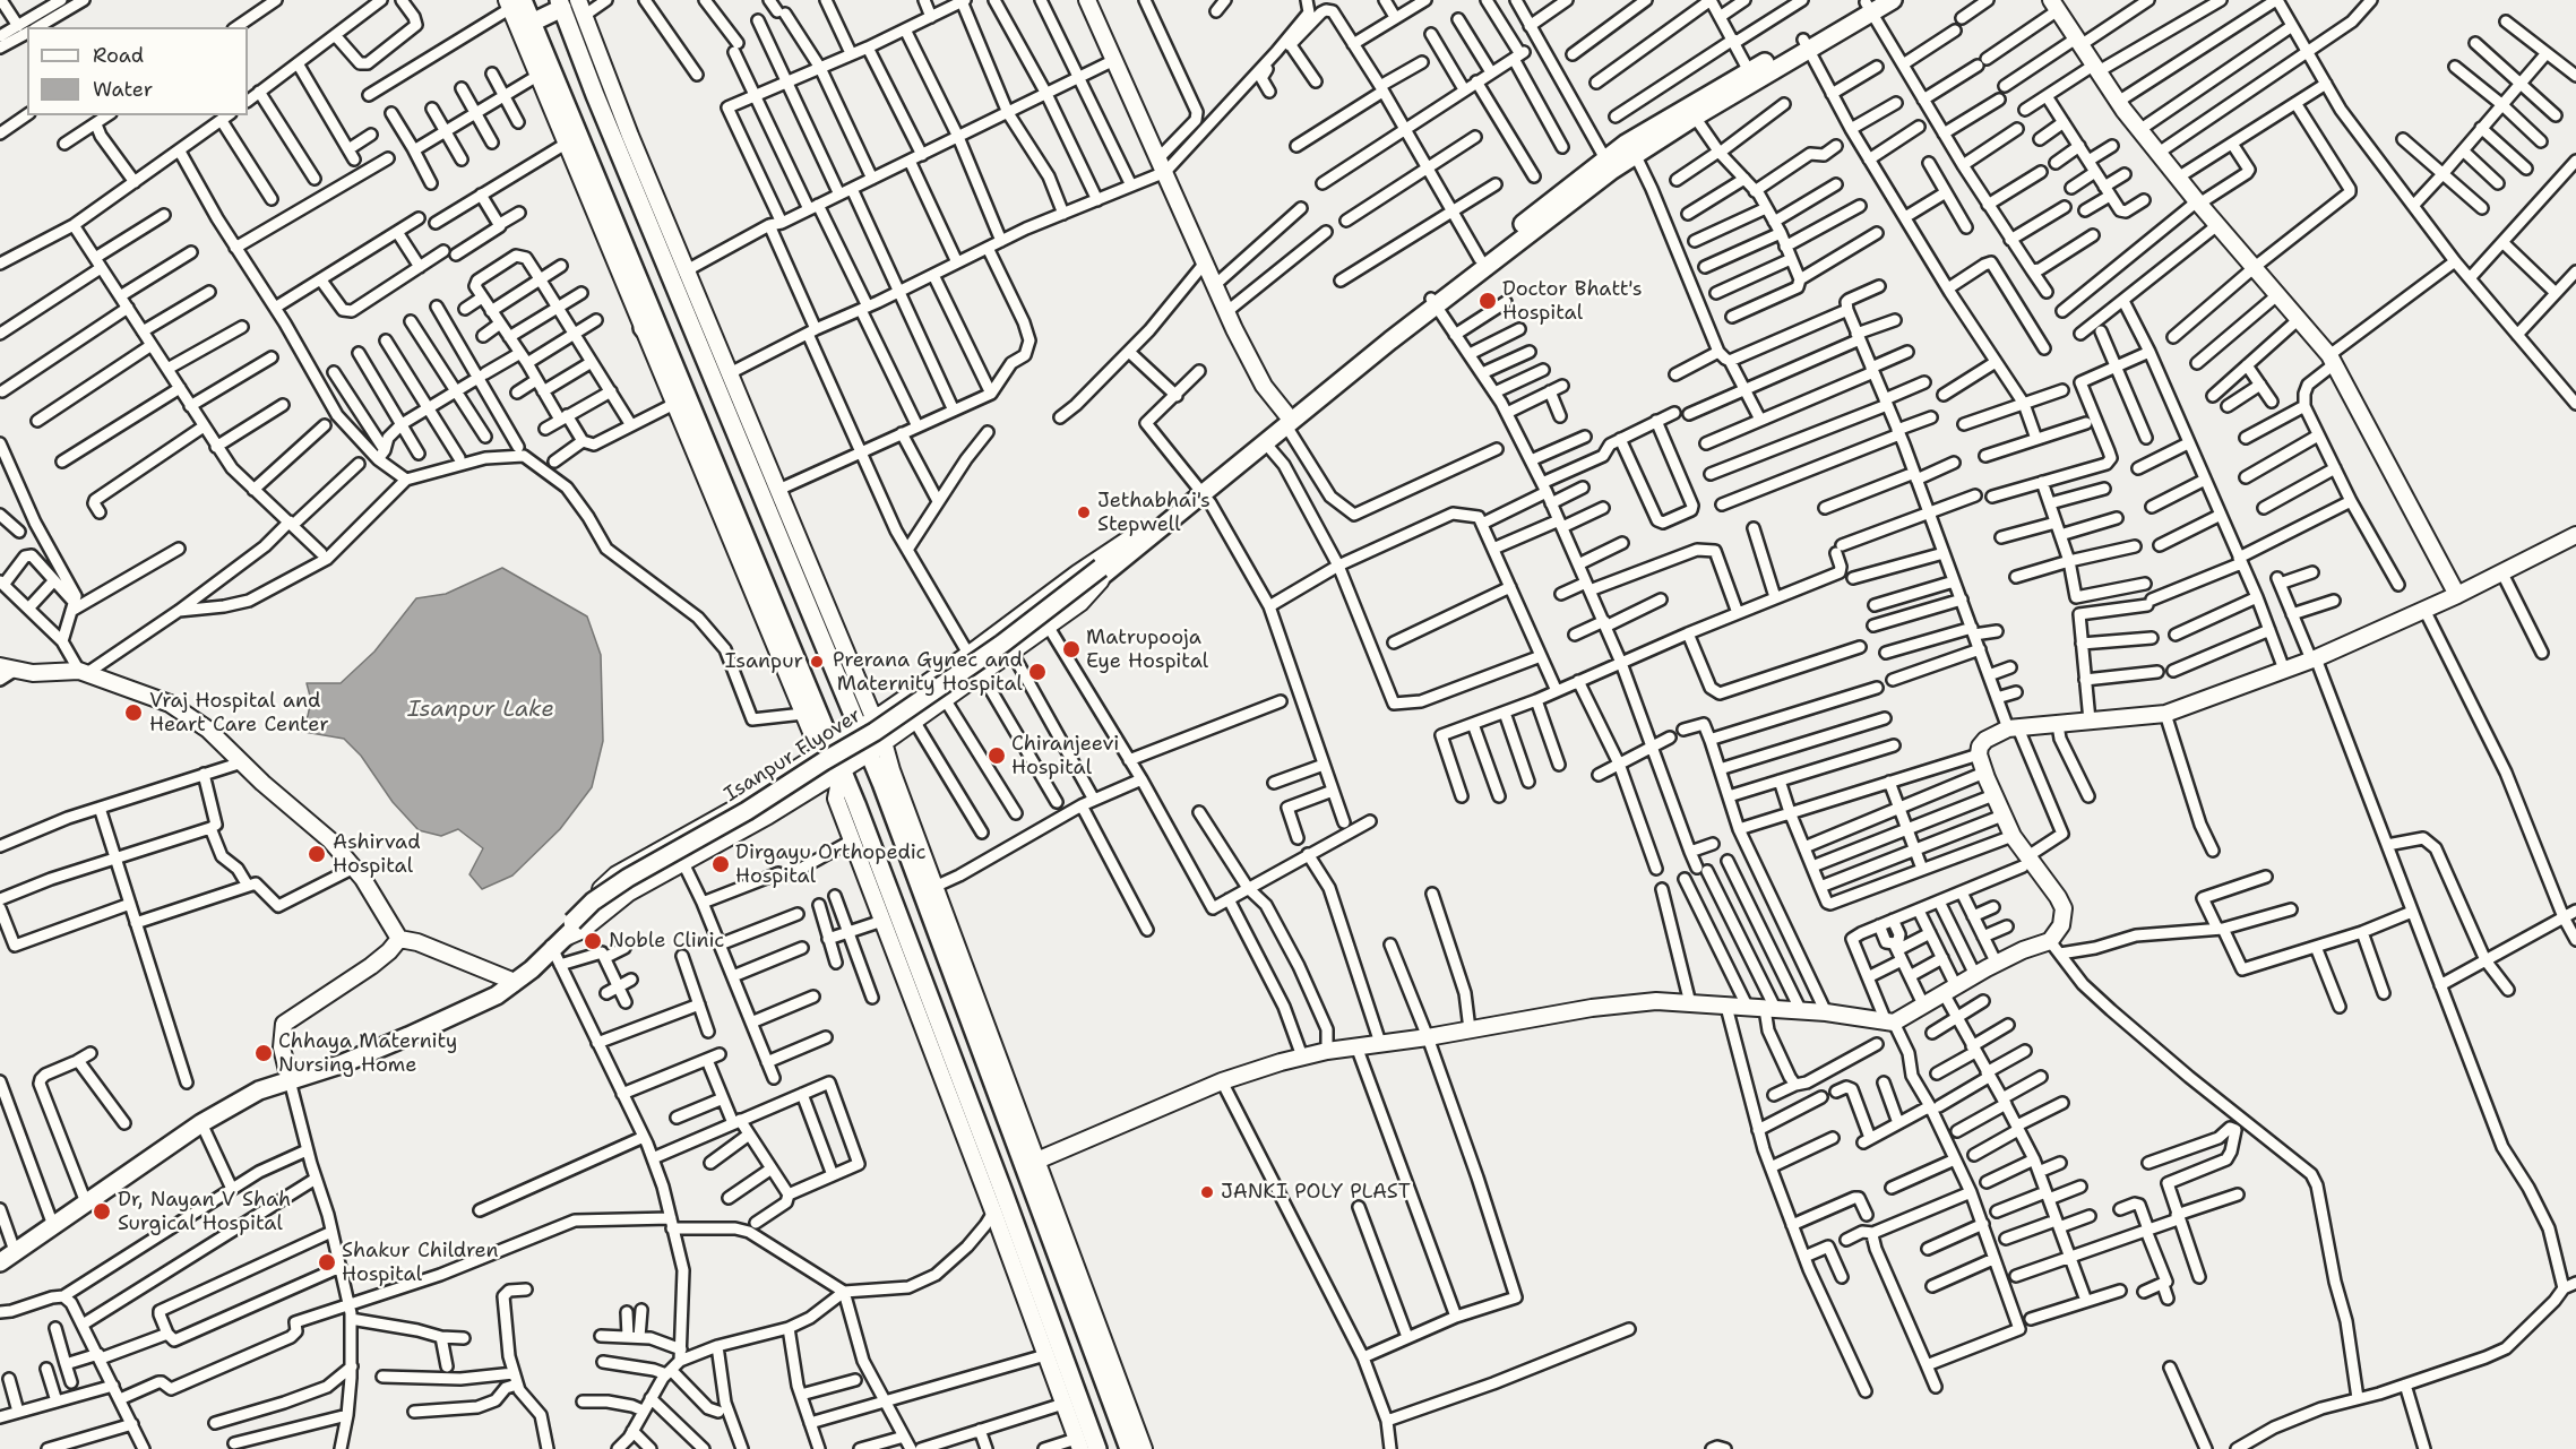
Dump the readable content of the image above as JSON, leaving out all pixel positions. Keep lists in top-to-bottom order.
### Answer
{
  "streets": {
    "main road": ["Isanpur Flyover"]
  },
  "water": ["Isanpur Lake"],
  "places": [
    "Doctor Bhatt's Hospital",
    "Jethabhai's Stepwell",
    "Matrupooja Eye Hospital",
    "Isanpur",
    "Prerana Gynec and Maternity Hospital",
    "Vraj Hospital and Heart Care Center",
    "Chiranjeevi Hospital",
    "Ashirvad Hospital",
    "Dirgayu Orthopedic Hospital",
    "Noble Clinic",
    "Chhaya Maternity Nursing Home",
    "JANKI POLY PLAST",
    "Dr, Nayan V Shah Surgical Hospital",
    "Shakur Children Hospital"
  ],
  "legend": ["Road", "Water"]
}
